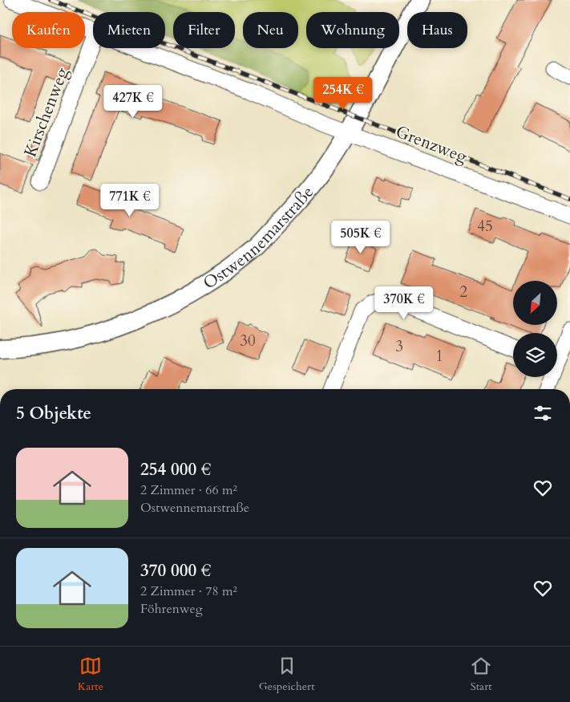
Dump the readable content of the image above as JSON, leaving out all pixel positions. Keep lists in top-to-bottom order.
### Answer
{
  "streets": {
    "street": ["Kirschenweg", "Grenzweg", "Ostwennemarstraße"]
  },
  "crossings": [
    ["Grenzweg", "Ostwennemarstraße"]
  ],
  "house_numbers": [
    "45",
    "2",
    "30",
    "3",
    "1"
  ],
  "north": "bottom left",
  "page": {
    "chip": [
      "Kaufen",
      "Mieten",
      "Filter",
      "Neu",
      "Wohnung",
      "Haus"
    ],
    "price": [
      "254K €",
      "427K €",
      "771K €",
      "505K €",
      "370K €"
    ],
    "heading": "5 Objekte",
    "list": [
      {
        "name": "254 000 €",
        "note": "2 Zimmer · 66 m² · Ostwennemarstraße"
      },
      {
        "name": "370 000 €",
        "note": "2 Zimmer · 78 m² · Föhrenweg"
      }
    ],
    "tabs": ["Karte", "Gespeichert", "Start"]
  }
}
